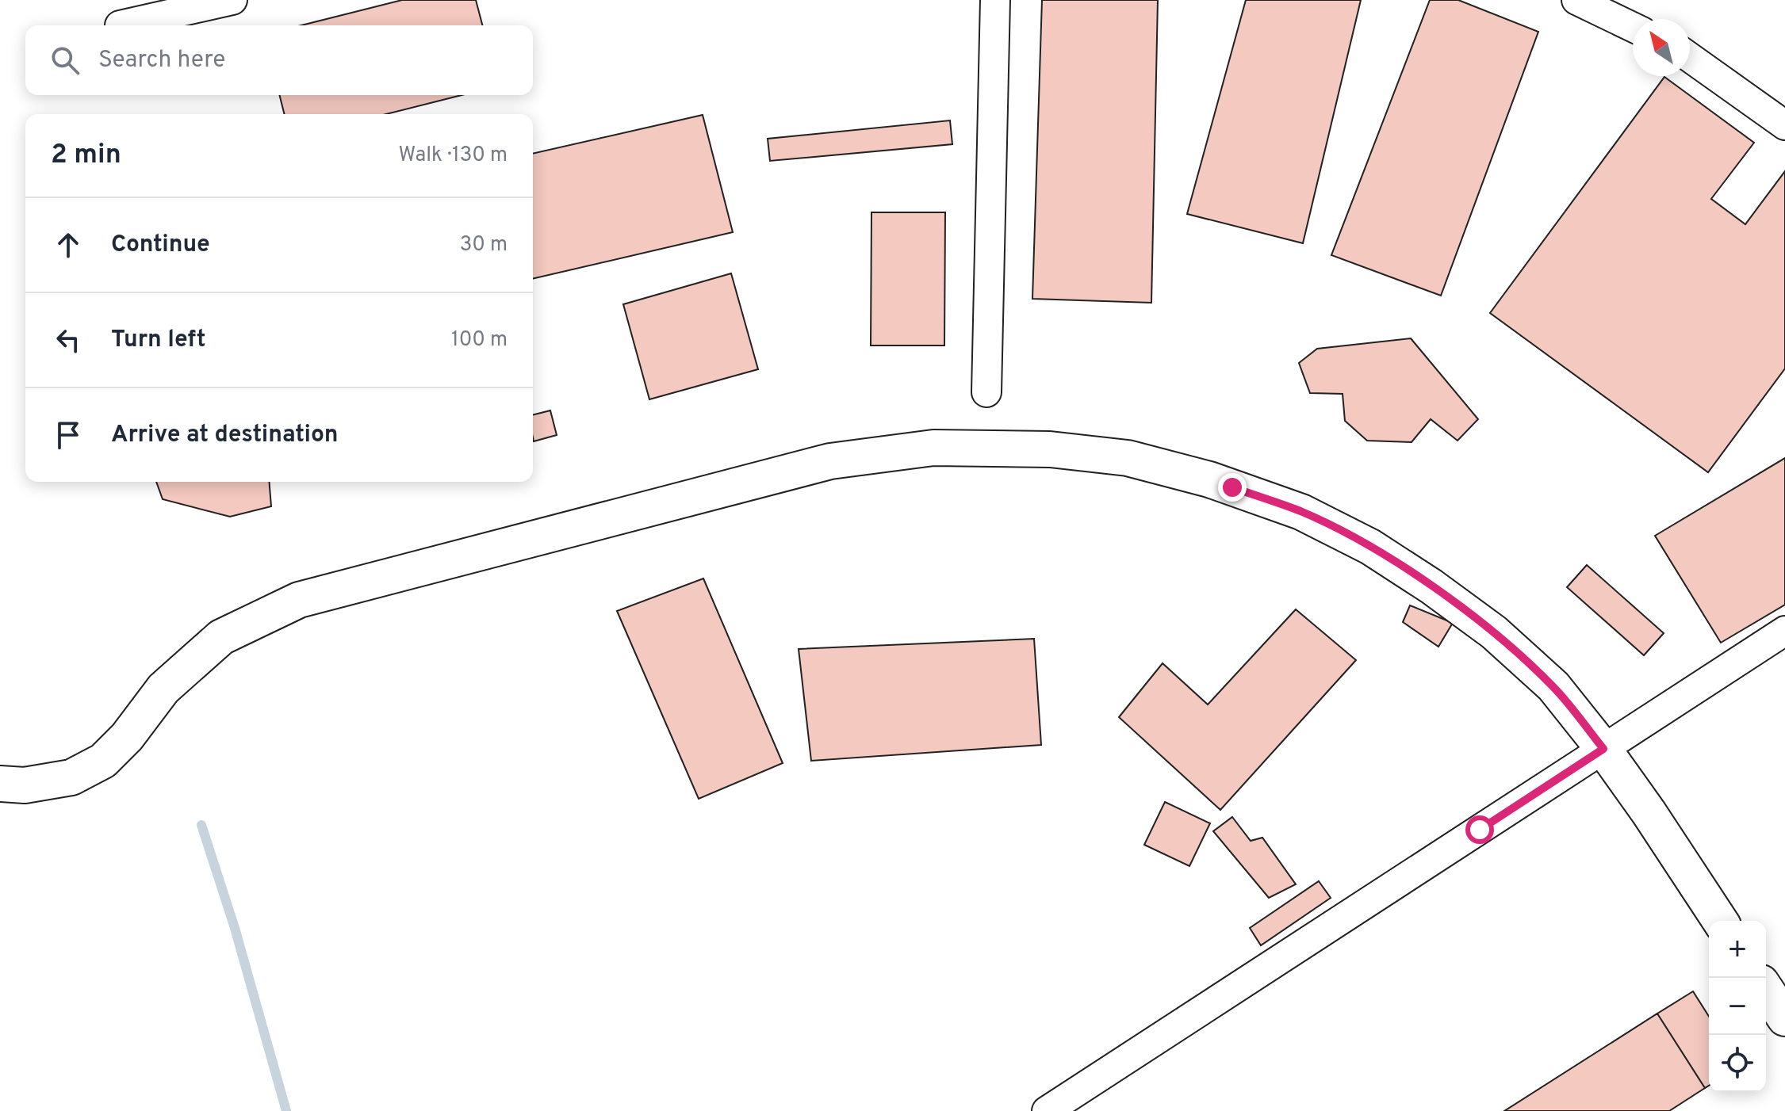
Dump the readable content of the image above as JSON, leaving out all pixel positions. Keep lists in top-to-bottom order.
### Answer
{
  "north": "top left",
  "page": {
    "search": "Search here",
    "heading": ["2 min", "Walk · 130 m"],
    "list": [
      ["Continue", "30 m"],
      ["Turn left", "100 m"],
      "Arrive at destination"
    ],
    "map_buttons": ["+", "−"]
  }
}
